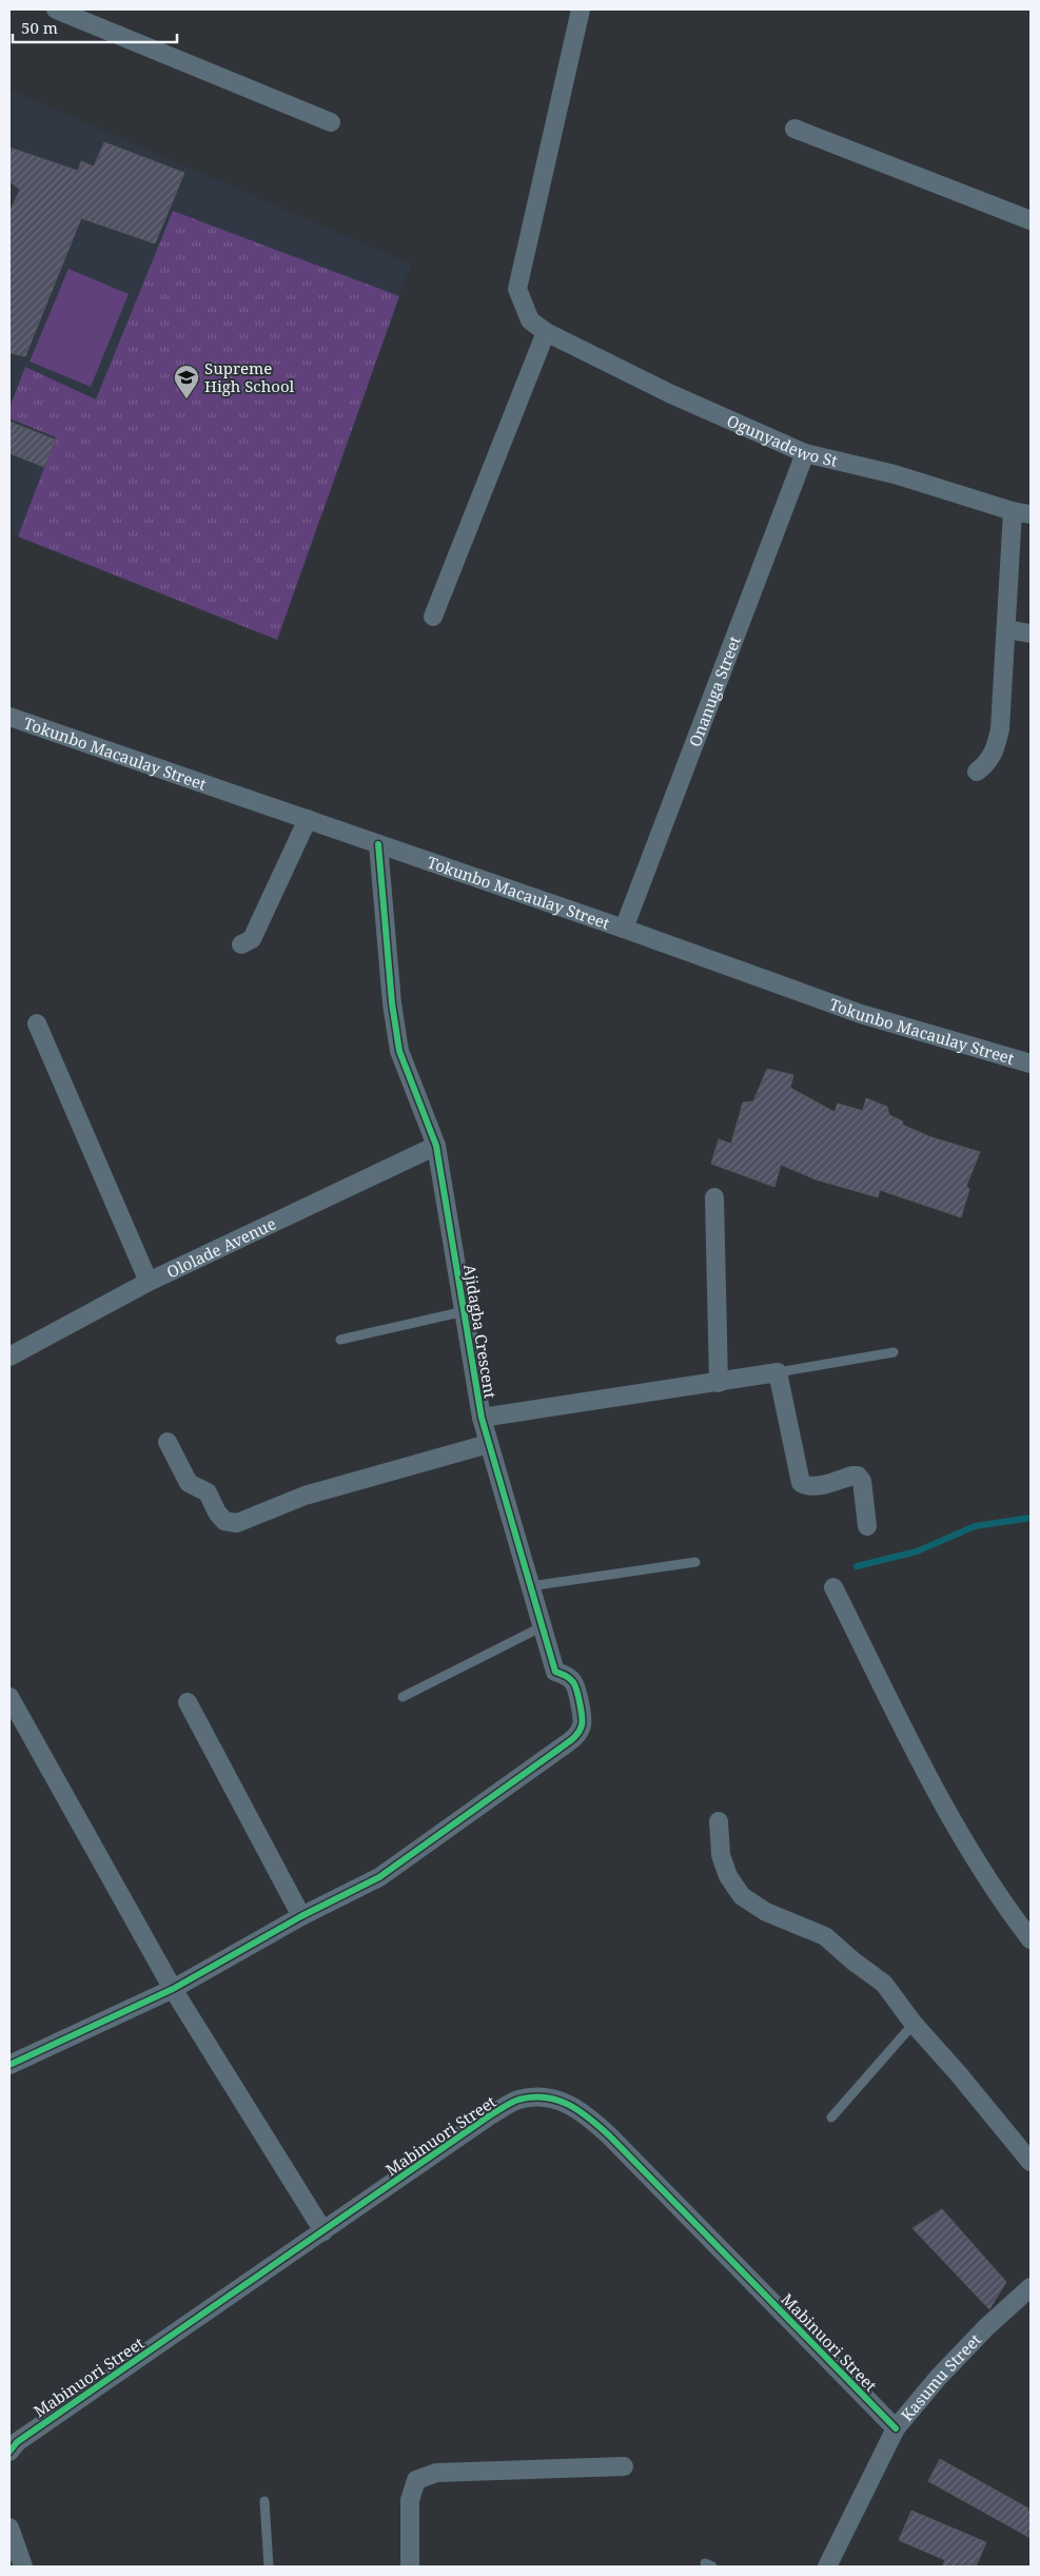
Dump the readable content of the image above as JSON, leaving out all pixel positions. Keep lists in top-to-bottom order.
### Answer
{
  "streets": {
    "street": [
      "Ogunyadewo St",
      "Onanuga Street",
      "Tokunbo Macaulay Street",
      "Ololade Avenue",
      "Ajidagba Crescent",
      "Mabinuori Street",
      "Kasumu Street"
    ]
  },
  "crossings": [
    ["Ogunyadewo St", "Onanuga Street"],
    ["Onanuga Street", "Tokunbo Macaulay Street"],
    ["Tokunbo Macaulay Street", "Ajidagba Crescent"],
    ["Ololade Avenue", "Ajidagba Crescent"],
    ["Mabinuori Street", "Kasumu Street"]
  ],
  "places": {
    "school or university": ["Supreme High School"]
  },
  "scale_bar": "50 m"
}
